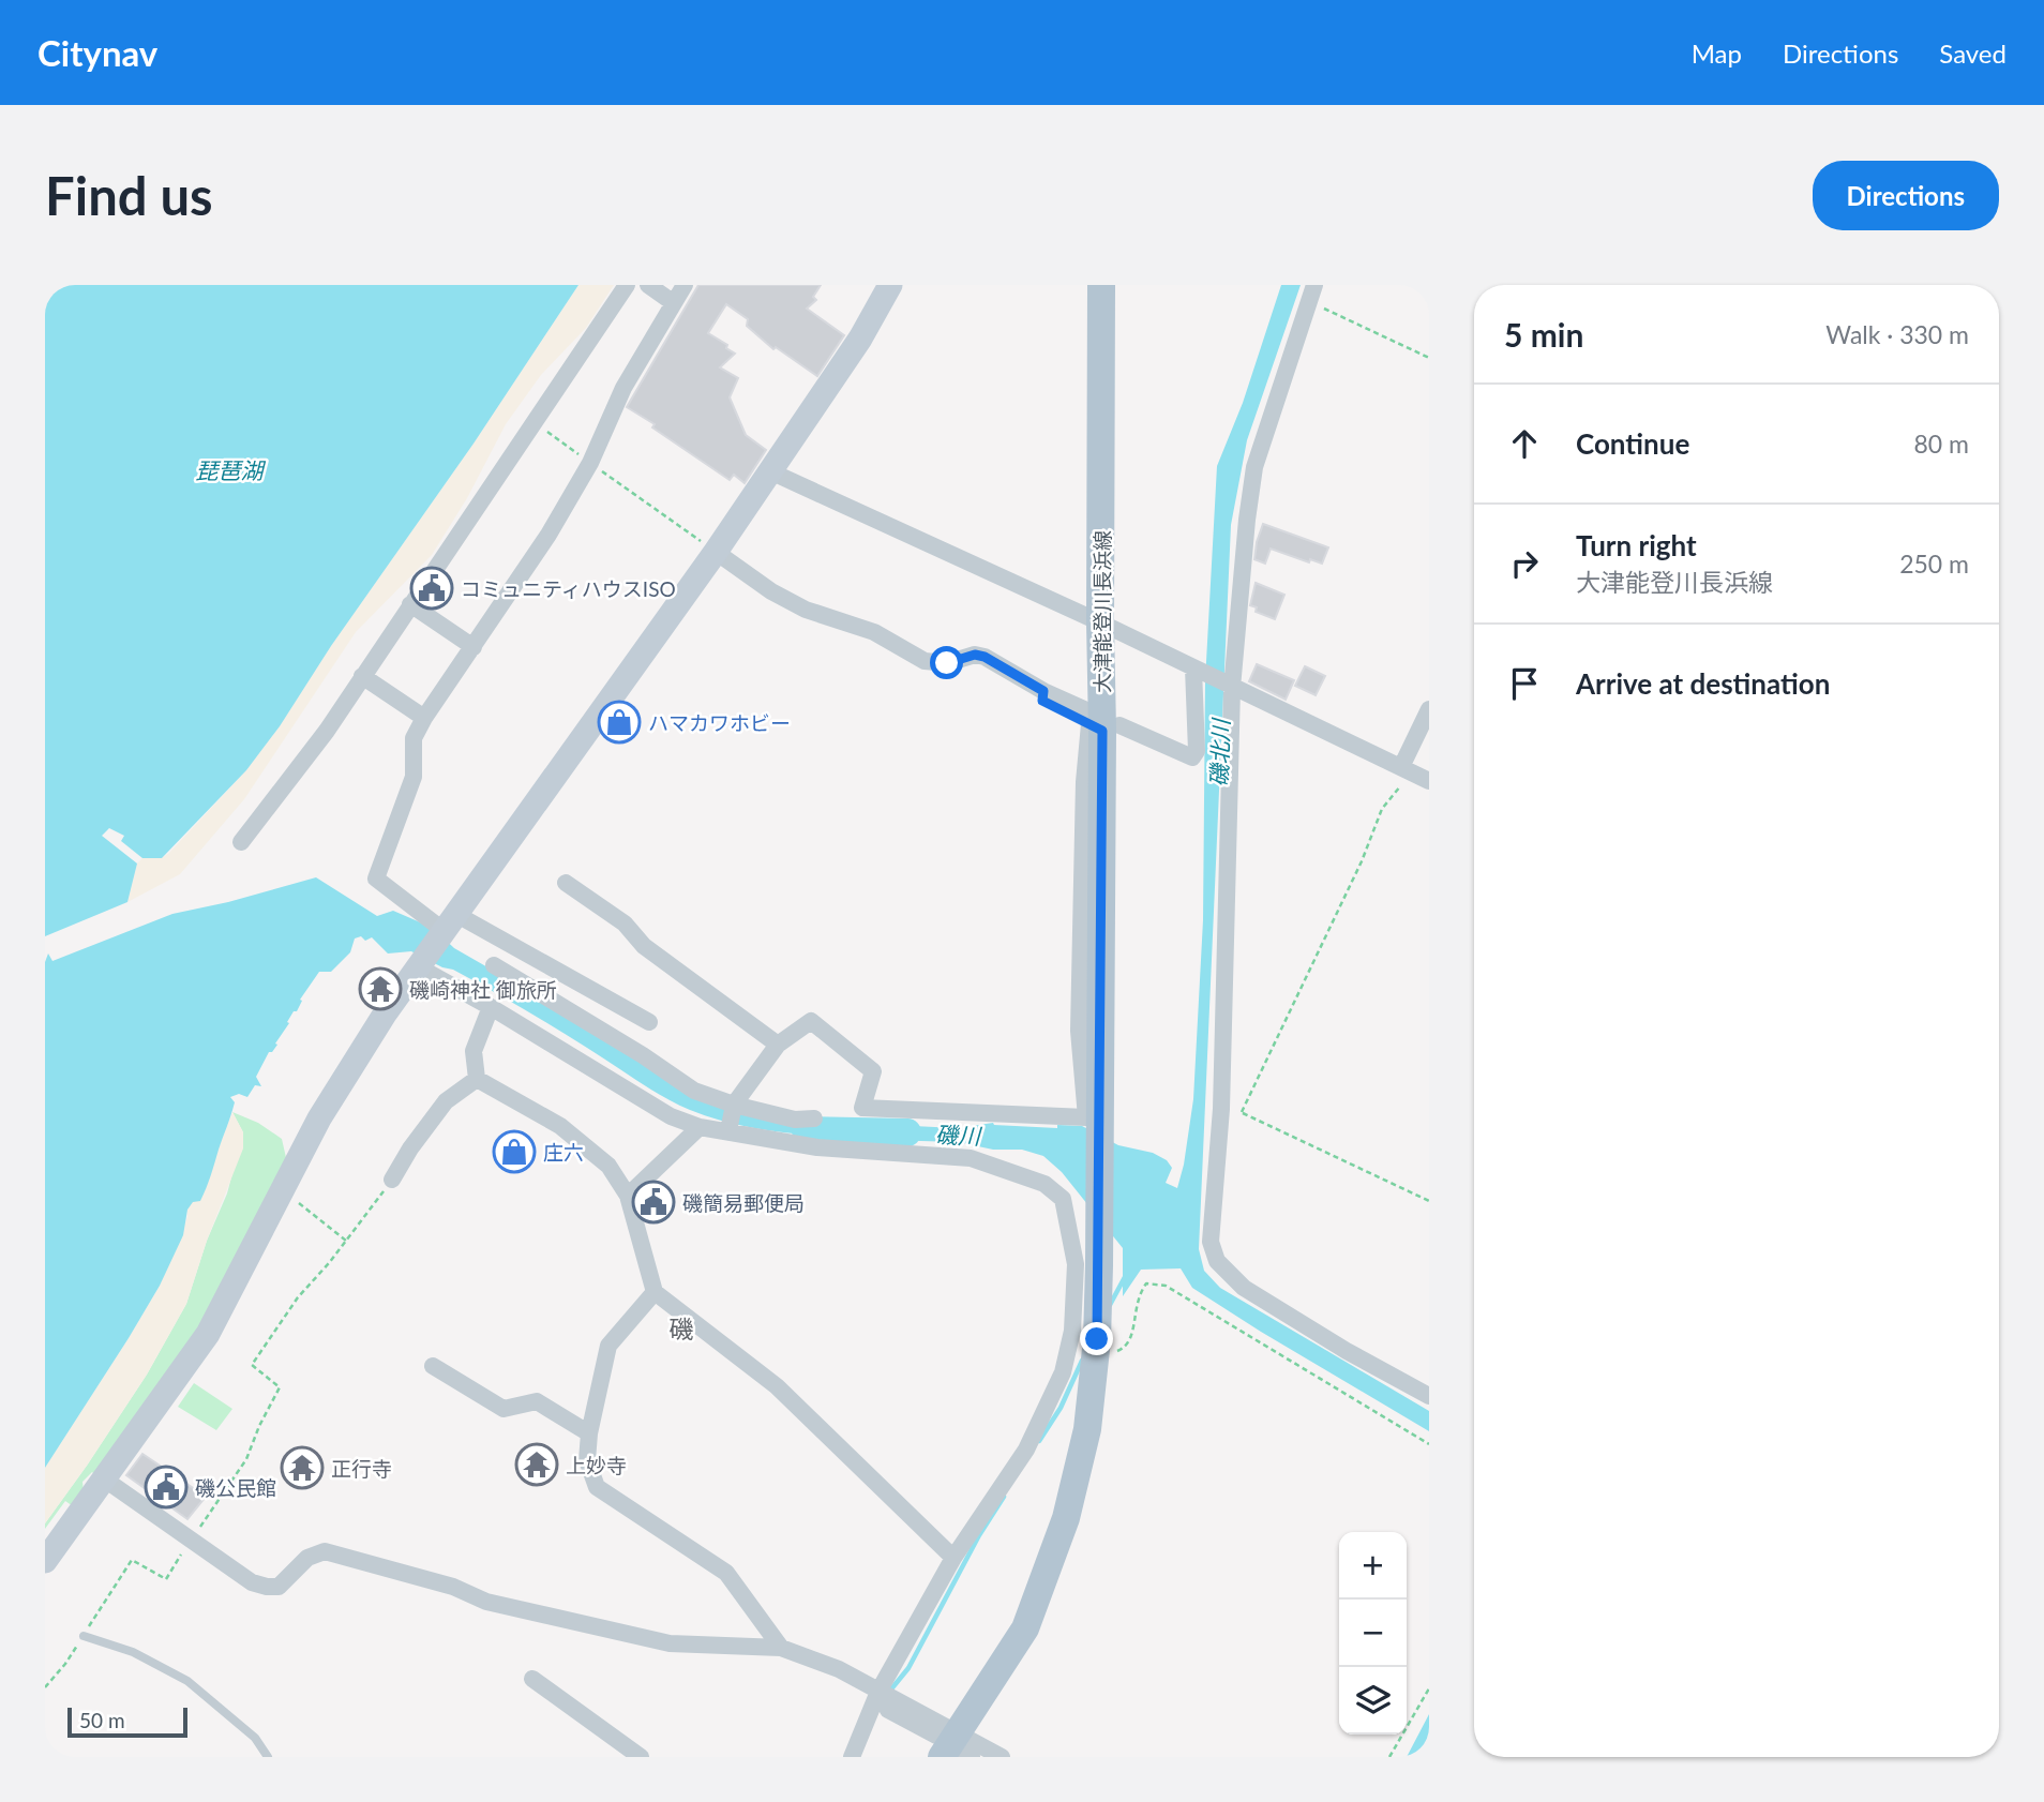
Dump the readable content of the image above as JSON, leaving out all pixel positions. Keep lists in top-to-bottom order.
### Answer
{
  "streets": {
    "main road": ["大津能登川長浜線"]
  },
  "districts": ["磯"],
  "water": ["琵琶湖", "磯北川", "磯川"],
  "places": {
    "public building": ["コミュニティハウスISO", "磯簡易郵便局", "磯公民館"],
    "shop": ["ハマカワホビー", "庄六"],
    "temple": ["磯崎神社 御旅所", "上妙寺", "正行寺"]
  },
  "scale_bar": "50 m",
  "page": {
    "header": "Citynav",
    "nav": ["Map", "Directions", "Saved"],
    "buttons": "Directions",
    "title": "Find us",
    "heading": ["5 min", "Walk · 330 m"],
    "list": [
      ["Continue", "80 m"],
      ["Turn right", "大津能登川長浜線", "250 m"],
      "Arrive at destination"
    ],
    "map_buttons": ["+", "−"],
    "scale": "50 m"
  }
}
